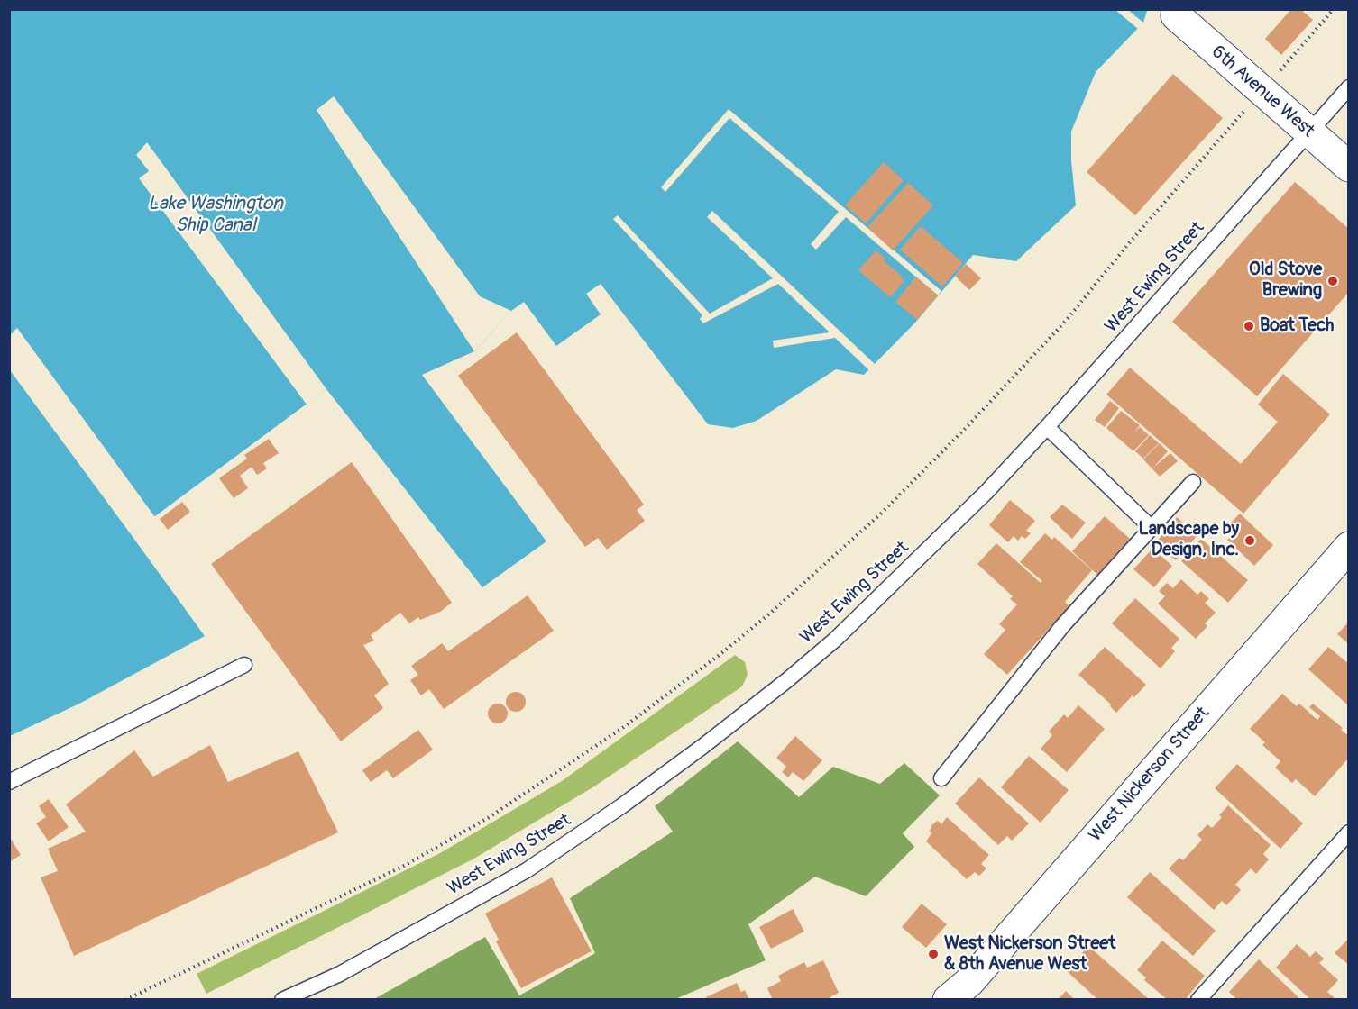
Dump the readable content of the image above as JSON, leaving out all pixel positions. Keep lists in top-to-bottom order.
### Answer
{
  "streets": {
    "main road": ["6th Avenue West", "West Nickerson Street"],
    "lane": ["West Ewing Street"]
  },
  "crossings": [
    ["6th Avenue West", "West Ewing Street"]
  ],
  "water": ["Lake Washington Ship Canal"],
  "places": [
    "Old Stove Brewing",
    "Boat Tech",
    "Landscape by Design, Inc.",
    "West Nickerson Street & 8th Avenue West"
  ]
}
